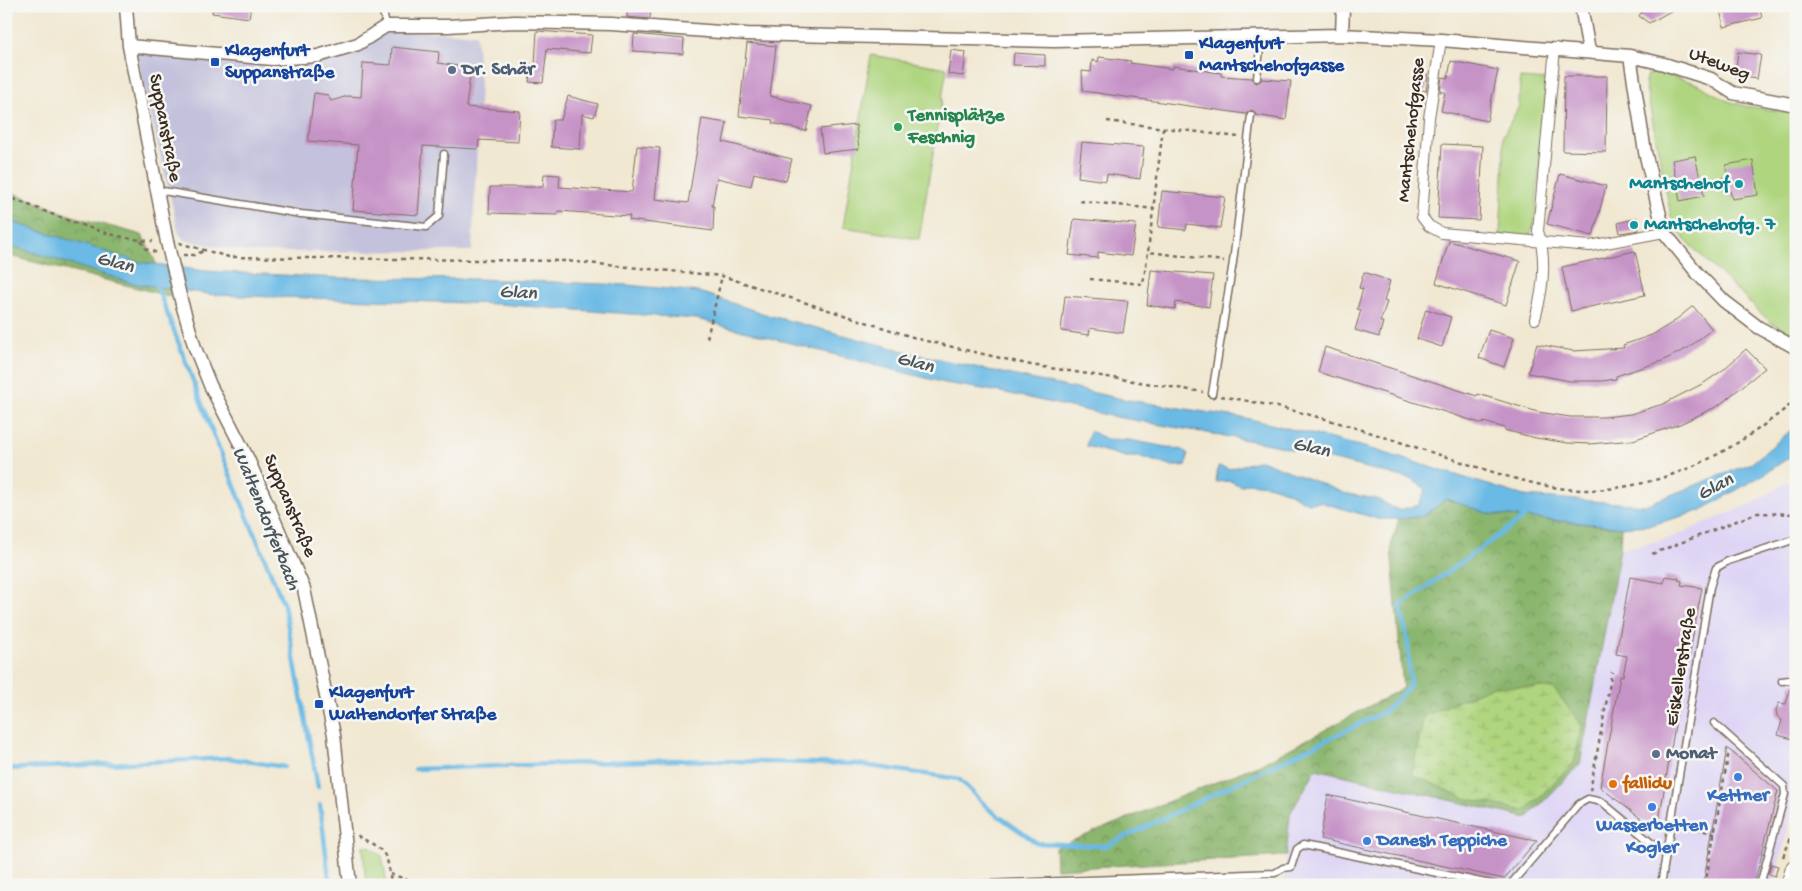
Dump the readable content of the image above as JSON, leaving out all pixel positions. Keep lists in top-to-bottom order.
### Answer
{
  "streets": {
    "street": ["Uteweg", "Suppanstraße", "Mantschehofgasse"],
    "lane": ["Eiskellerstraße"]
  },
  "crossings": [
    ["Uteweg", "Mantschehofgasse"]
  ],
  "water": ["Glan", "Waltendorferbach"],
  "places": {
    "transit": ["Klagenfurt Mantschehofgasse", "Klagenfurt Suppanstraße", "Klagenfurt Waltendorfer Straße"],
    "other": [
      "Dr. Schär",
      "Tennisplätze Feschnig",
      "Mantschehof",
      "Mantschehofg. 7",
      "Monat",
      "Kettner",
      "fallidu",
      "Wasserbetten Kogler",
      "Danesh Teppiche"
    ]
  }
}
